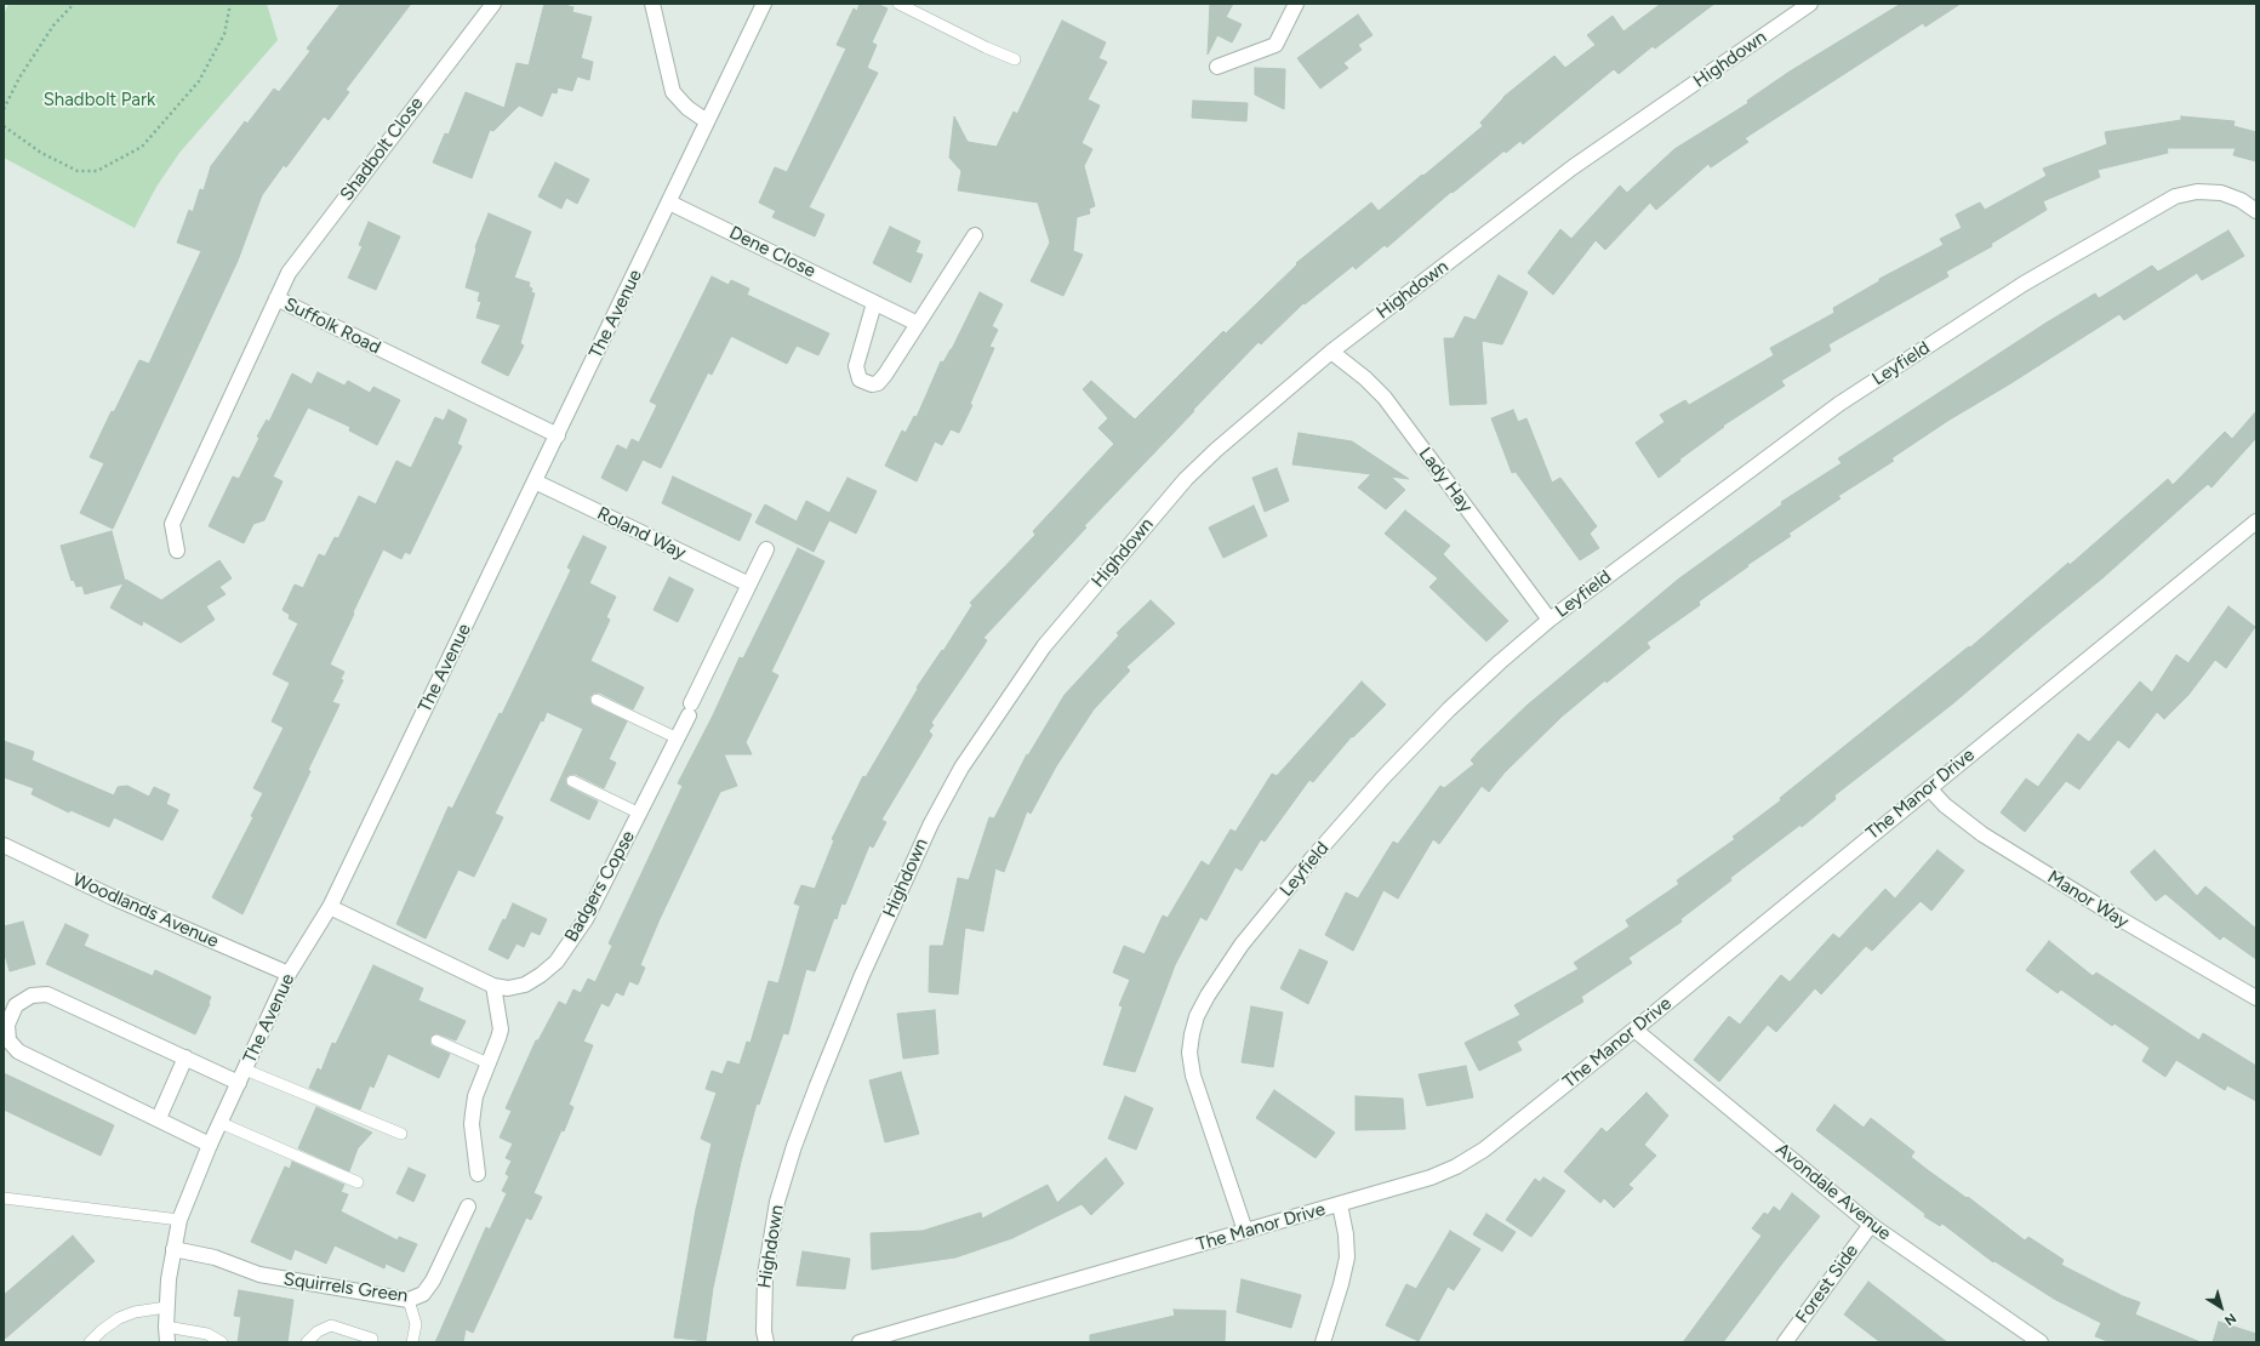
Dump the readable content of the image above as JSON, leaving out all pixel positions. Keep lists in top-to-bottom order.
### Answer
{
  "streets": {
    "street": [
      "Highdown",
      "Shadbolt Close",
      "Dene Close",
      "The Avenue",
      "Suffolk Road",
      "Leyfield",
      "Lady Hay",
      "Roland Way",
      "The Manor Drive",
      "Badgers Copse",
      "Manor Way",
      "Woodlands Avenue",
      "Avondale Avenue",
      "Forest Side",
      "Squirrels Green"
    ]
  },
  "crossings": [
    ["Highdown", "Lady Hay"],
    ["Shadbolt Close", "Suffolk Road"],
    ["Dene Close", "The Avenue"],
    ["The Avenue", "Suffolk Road"],
    ["The Avenue", "Roland Way"],
    ["The Avenue", "Badgers Copse"],
    ["The Avenue", "Woodlands Avenue"],
    ["The Avenue", "Squirrels Green"],
    ["Leyfield", "Lady Hay"],
    ["Leyfield", "The Manor Drive"],
    ["Roland Way", "Badgers Copse"],
    ["The Manor Drive", "Manor Way"],
    ["The Manor Drive", "Avondale Avenue"],
    ["Avondale Avenue", "Forest Side"]
  ],
  "parks": ["Shadbolt Park"],
  "north": "bottom right"
}
